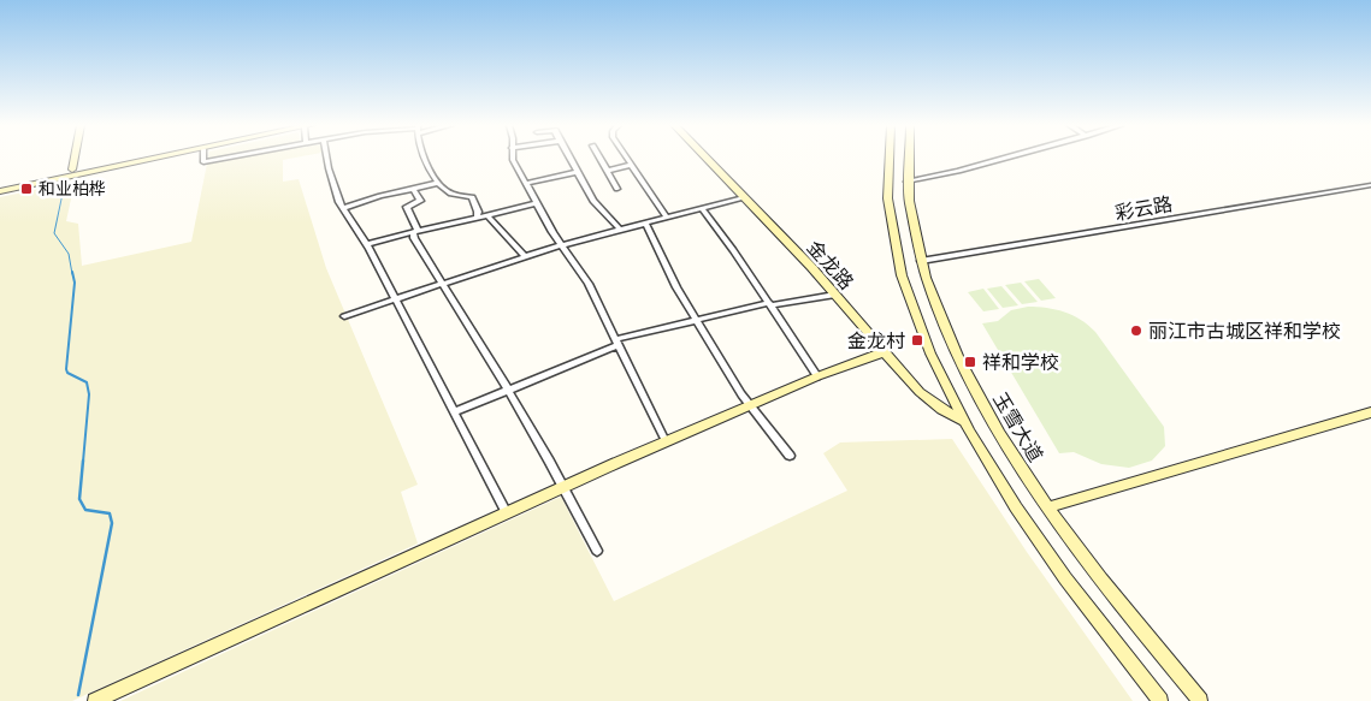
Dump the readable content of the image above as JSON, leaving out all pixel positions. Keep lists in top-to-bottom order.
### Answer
{
  "streets": {
    "main road": ["玉雪大道"],
    "street": ["彩云路", "金龙路"]
  },
  "crossings": [
    ["彩云路", "玉雪大道"]
  ],
  "places": {
    "transit": ["和业柏桦", "金龙村", "祥和学校"],
    "other": ["丽江市古城区祥和学校"]
  }
}
